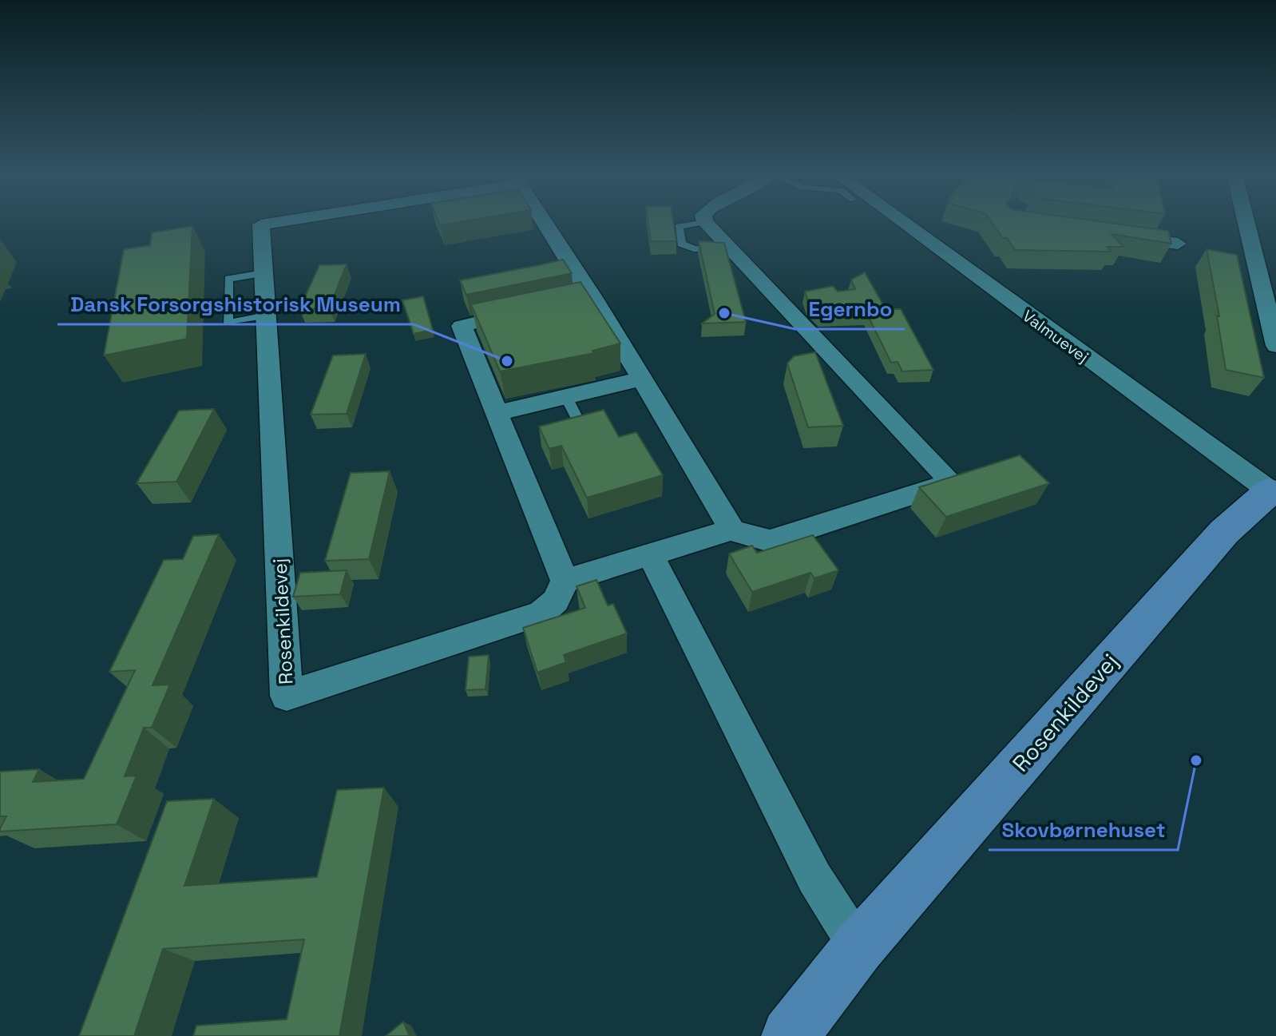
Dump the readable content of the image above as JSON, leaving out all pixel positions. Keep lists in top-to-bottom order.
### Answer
{
  "streets": {
    "street": ["Valmuevej", "Rosenkildevej"]
  },
  "crossings": [
    ["Valmuevej", "Rosenkildevej"]
  ],
  "places": ["Egernbo", "Dansk Forsorgshistorisk Museum", "Skovbørnehuset"]
}
